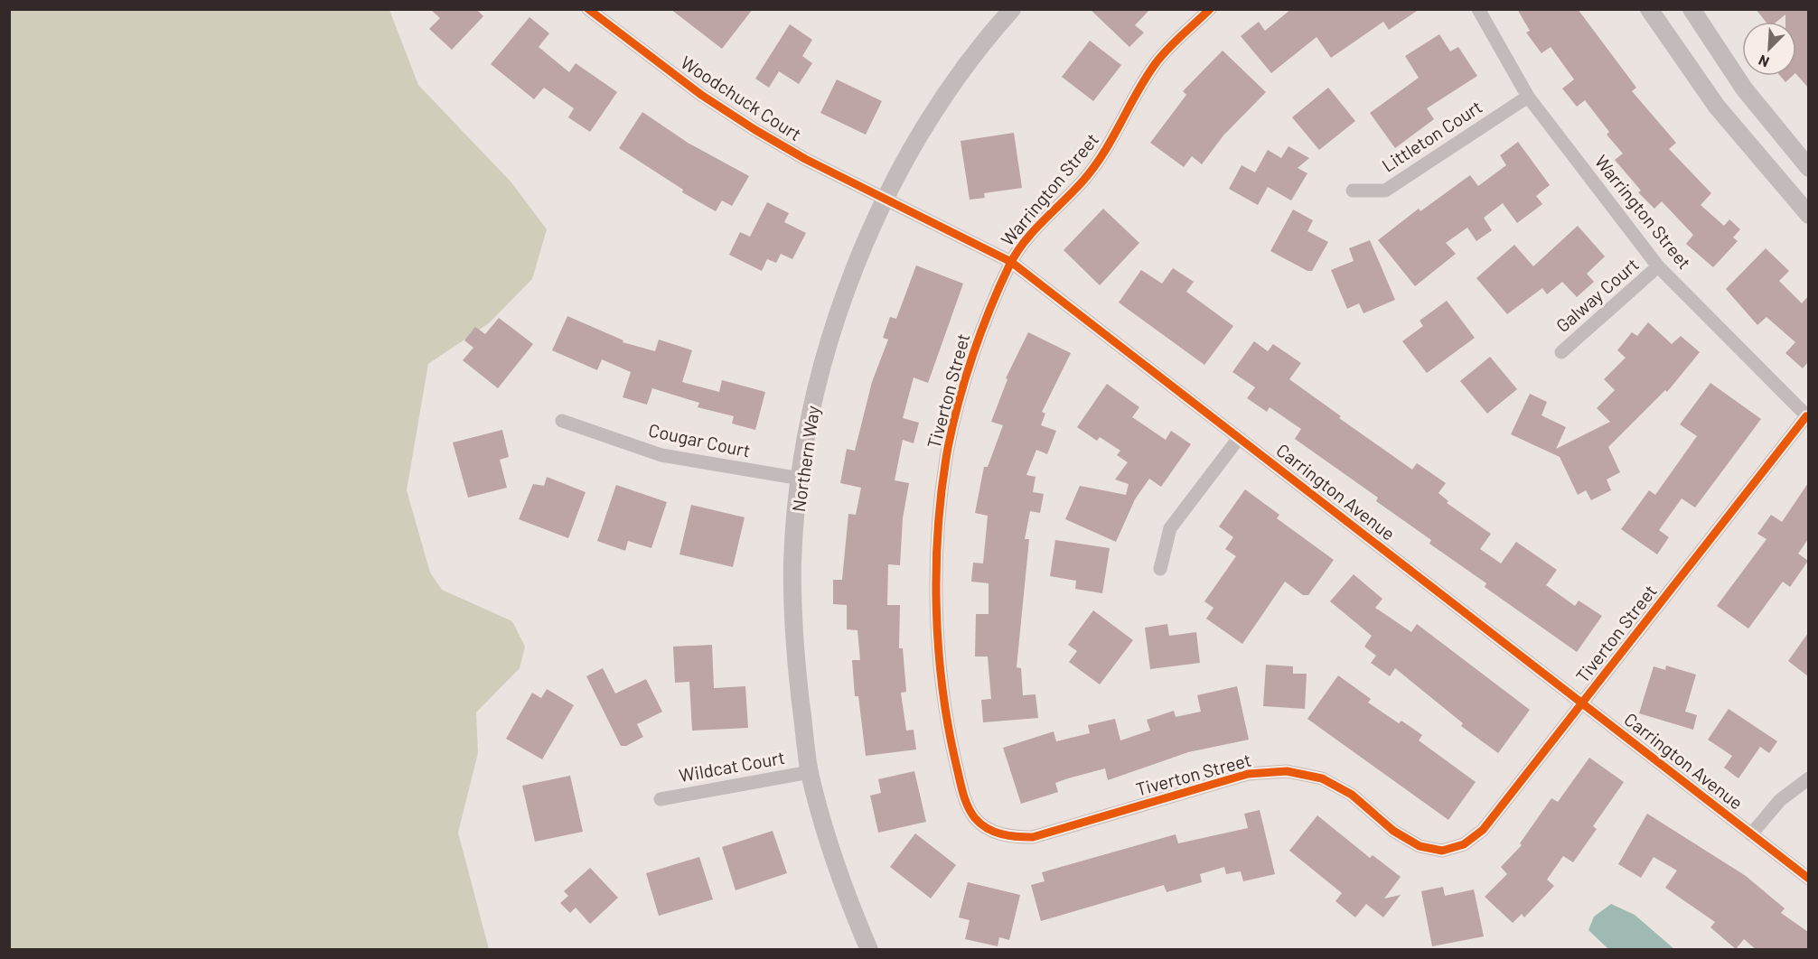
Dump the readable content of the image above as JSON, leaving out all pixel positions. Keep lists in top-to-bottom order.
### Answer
{
  "streets": {
    "street": [
      "Woodchuck Court",
      "Littleton Court",
      "Warrington Street",
      "Galway Court",
      "Tiverton Street",
      "Cougar Court",
      "Northern Way",
      "Carrington Avenue",
      "Wildcat Court"
    ]
  },
  "crossings": [
    ["Woodchuck Court", "Northern Way"],
    ["Woodchuck Court", "Carrington Avenue"],
    ["Littleton Court", "Warrington Street"],
    ["Warrington Street", "Galway Court"],
    ["Warrington Street", "Tiverton Street"],
    ["Warrington Street", "Carrington Avenue"],
    ["Tiverton Street", "Carrington Avenue"],
    ["Cougar Court", "Northern Way"],
    ["Northern Way", "Carrington Avenue"],
    ["Northern Way", "Wildcat Court"]
  ],
  "north": "bottom left"
}
